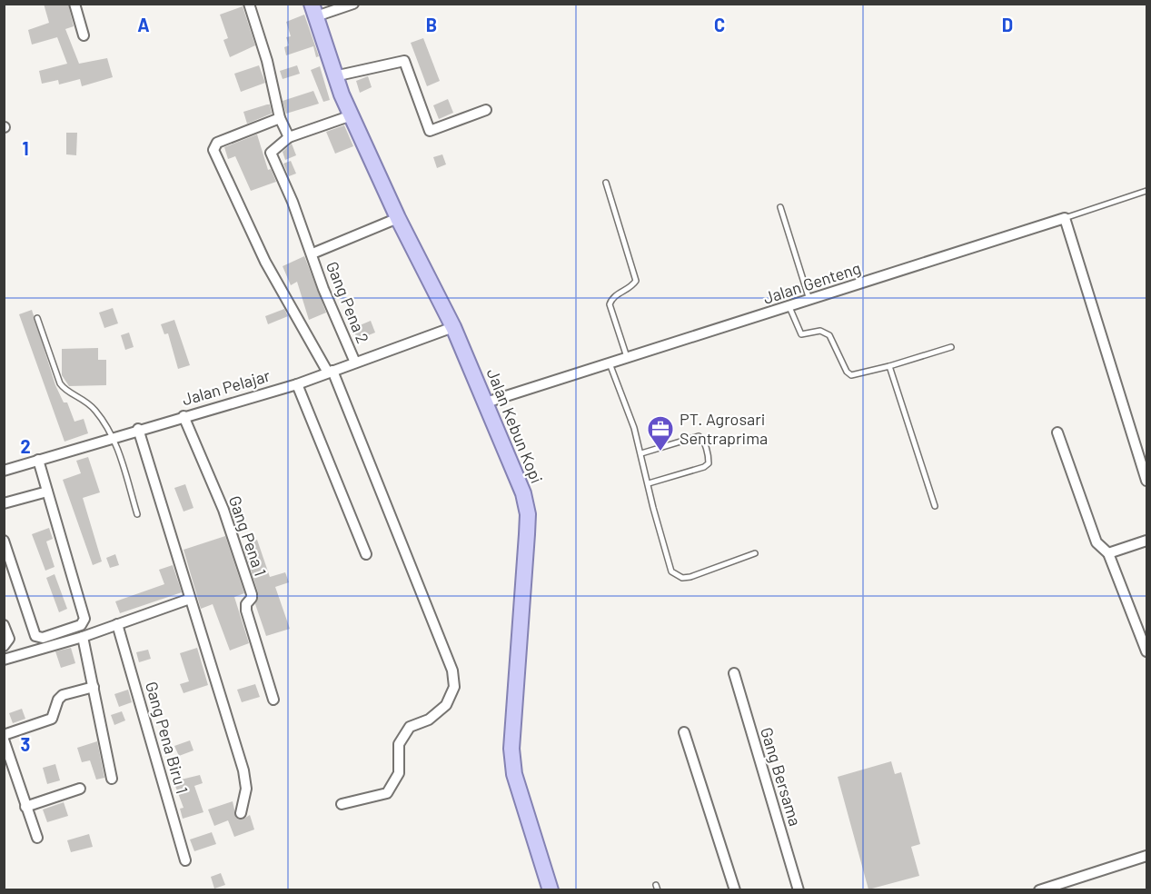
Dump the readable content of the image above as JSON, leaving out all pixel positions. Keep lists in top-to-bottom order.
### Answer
{
  "streets": {
    "main road": ["Jalan Kebun Kopi"],
    "street": [
      "Jalan Genteng",
      "Gang Pena 2",
      "Jalan Pelajar",
      "Gang Pena 1",
      "Gang Pena Biru 1",
      "Gang Bersama"
    ]
  },
  "crossings": [
    ["Jalan Genteng", "Jalan Kebun Kopi"],
    ["Gang Pena 2", "Jalan Pelajar"],
    ["Jalan Pelajar", "Jalan Kebun Kopi"],
    ["Jalan Pelajar", "Gang Pena 1"]
  ],
  "places": {
    "office": ["PT. Agrosari Sentraprima"]
  },
  "grid": {
    "columns": [
      "A",
      "B",
      "C",
      "D"
    ],
    "rows": ["1", "2", "3"]
  }
}
